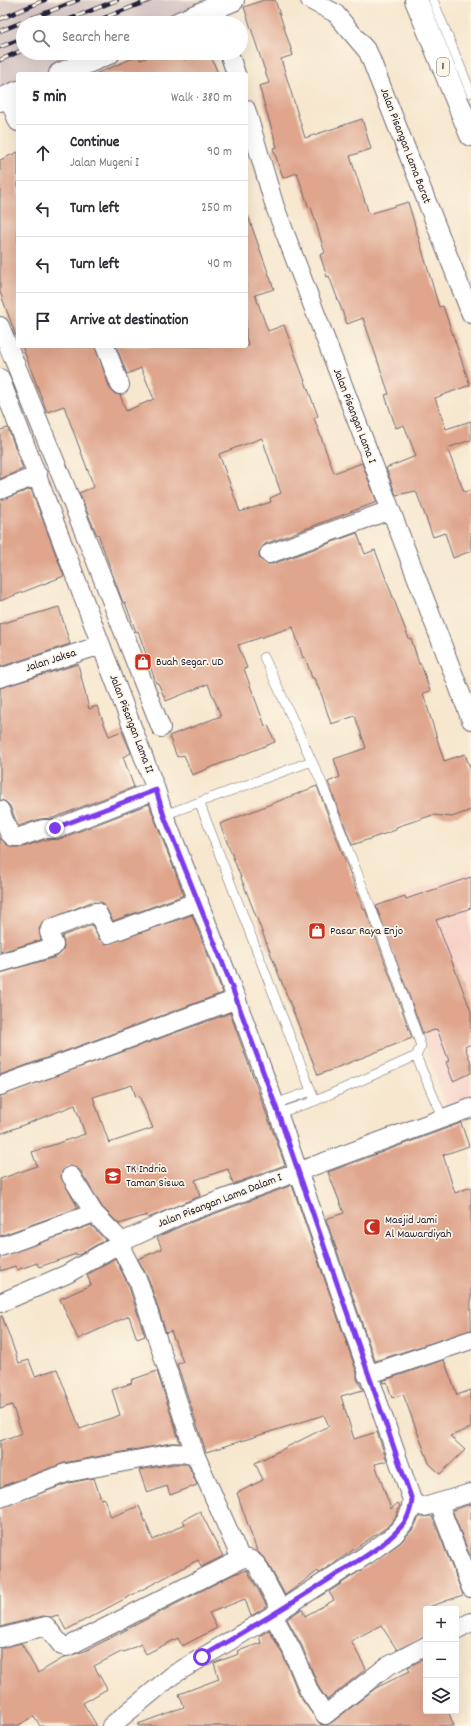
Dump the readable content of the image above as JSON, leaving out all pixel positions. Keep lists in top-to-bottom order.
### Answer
{
  "streets": {
    "main road": ["1"],
    "street": [
      "Jalan Pisangan Lama Barat",
      "Jalan Pisangan Lama I",
      "Jalan Jaksa",
      "Jalan Pisangan Lama II",
      "Jalan Pisangan Lama Dalam I"
    ]
  },
  "crossings": [
    ["Jalan Jaksa", "Jalan Pisangan Lama II"],
    ["Jalan Pisangan Lama II", "Jalan Pisangan Lama Dalam I"]
  ],
  "places": {
    "shop": ["Buah Segar. UD", "Pasar Raya Enjo"],
    "school or university": ["TK Indria Taman Siswa"],
    "mosque": ["Masjid Jami Al Mawardiyah"]
  },
  "page": {
    "search": "Search here",
    "heading": ["5 min", "Walk · 380 m"],
    "list": [
      ["Continue", "Jalan Mugeni I", "90 m"],
      ["Turn left", "250 m"],
      ["Turn left", "40 m"],
      "Arrive at destination"
    ],
    "map_buttons": ["+", "−"]
  }
}
